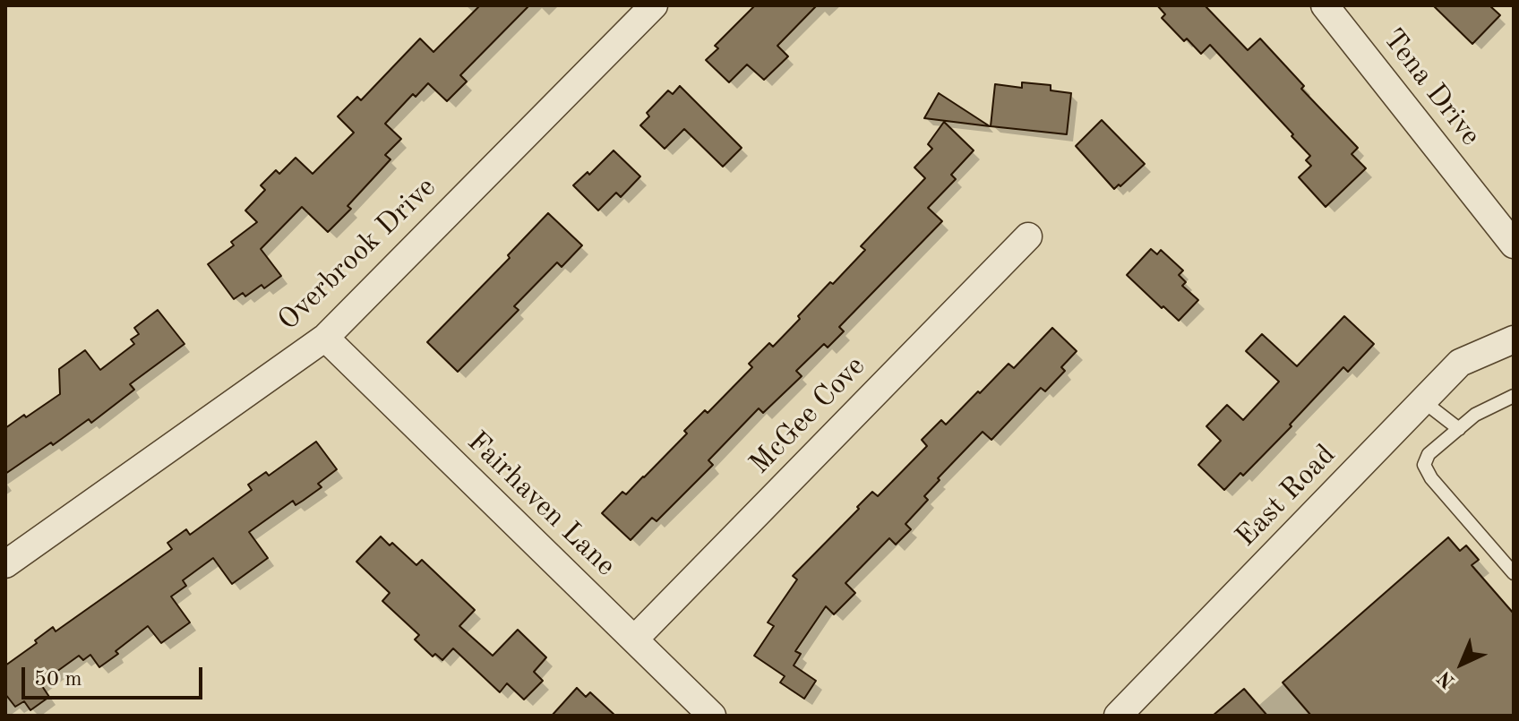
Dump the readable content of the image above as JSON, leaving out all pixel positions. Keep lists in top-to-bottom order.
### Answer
{
  "streets": {
    "street": [
      "Tena Drive",
      "Overbrook Drive",
      "McGee Cove",
      "East Road",
      "Fairhaven Lane"
    ]
  },
  "crossings": [
    ["Overbrook Drive", "Fairhaven Lane"],
    ["McGee Cove", "Fairhaven Lane"]
  ],
  "scale_bar": "50 m",
  "north": "bottom left"
}
